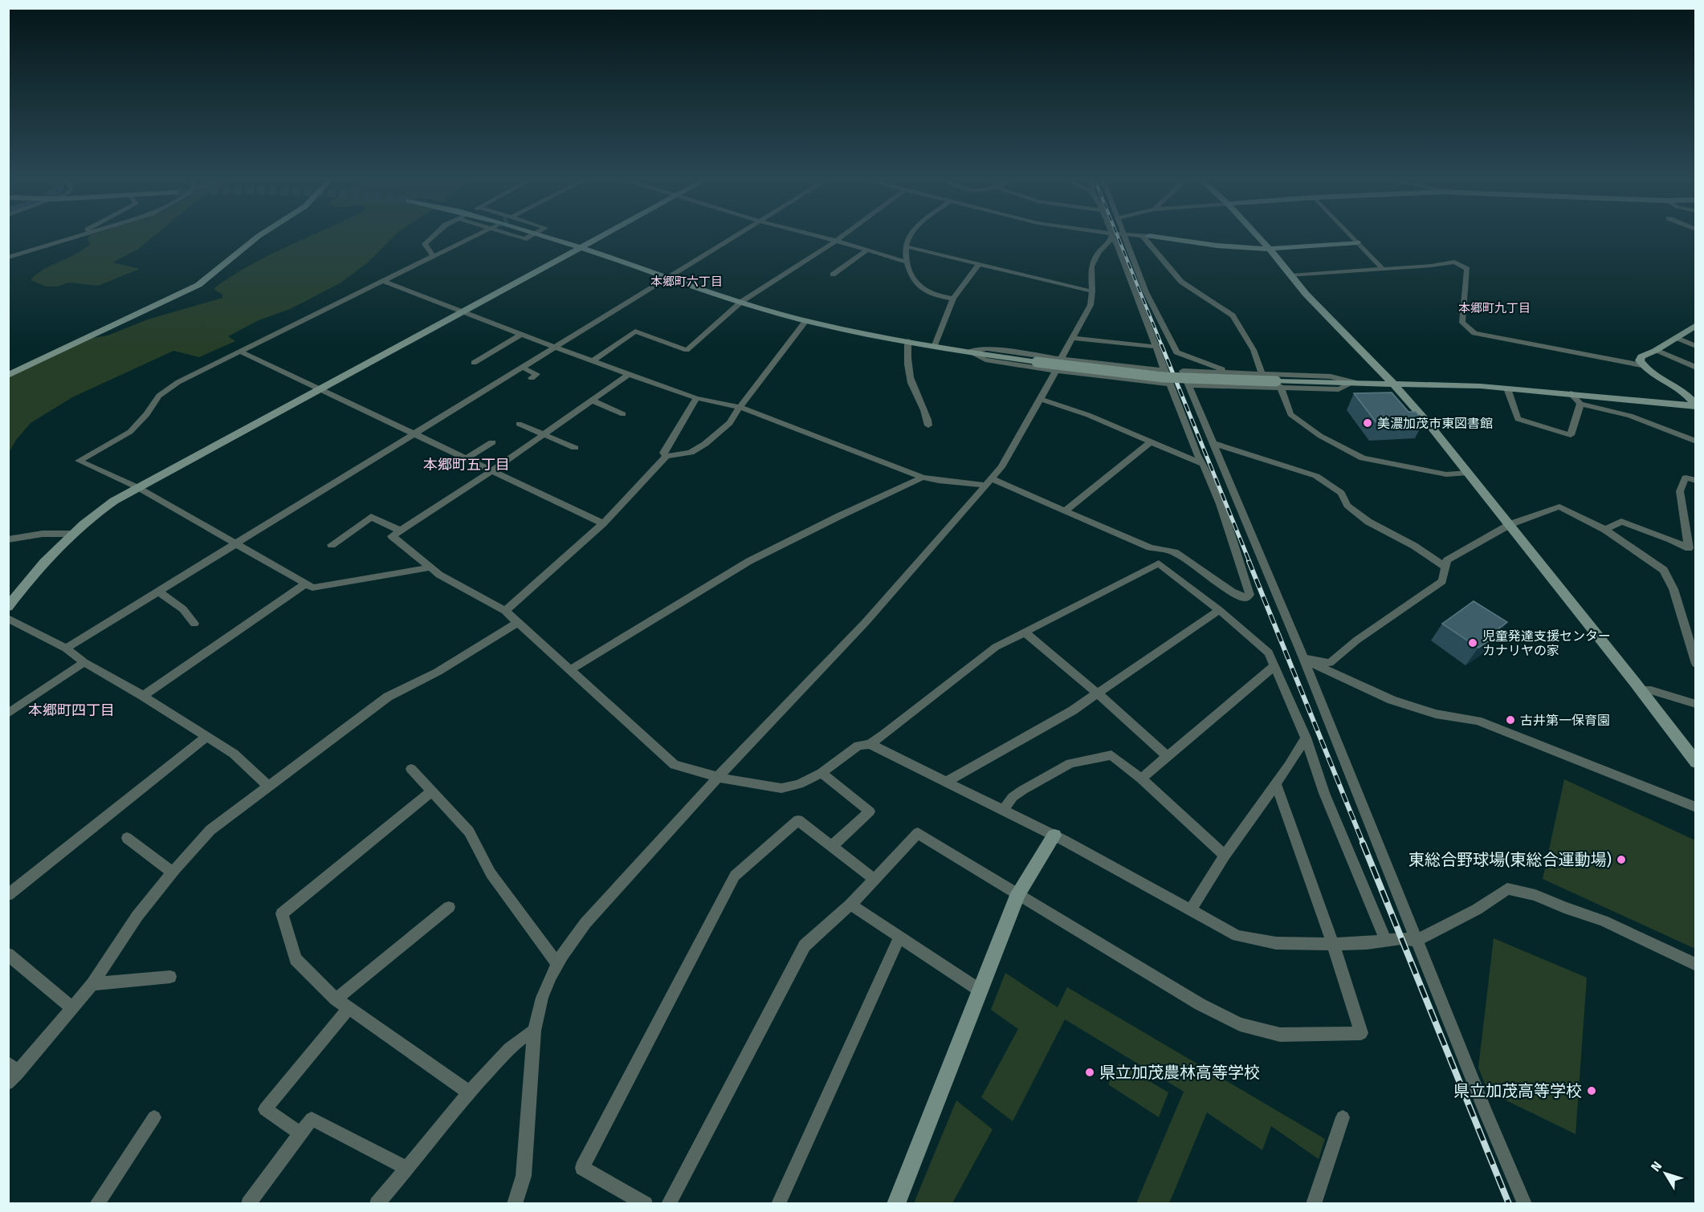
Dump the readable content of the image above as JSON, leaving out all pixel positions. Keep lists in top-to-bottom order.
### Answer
{
  "districts": [
    "本郷町六丁目",
    "本郷町九丁目",
    "本郷町五丁目",
    "本郷町四丁目"
  ],
  "places": [
    "美濃加茂市東図書館",
    "児童発達支援センター カナリヤの家",
    "古井第一保育園",
    "東総合野球場(東総合運動場)",
    "県立加茂農林高等学校",
    "県立加茂高等学校"
  ],
  "north": "top left"
}
